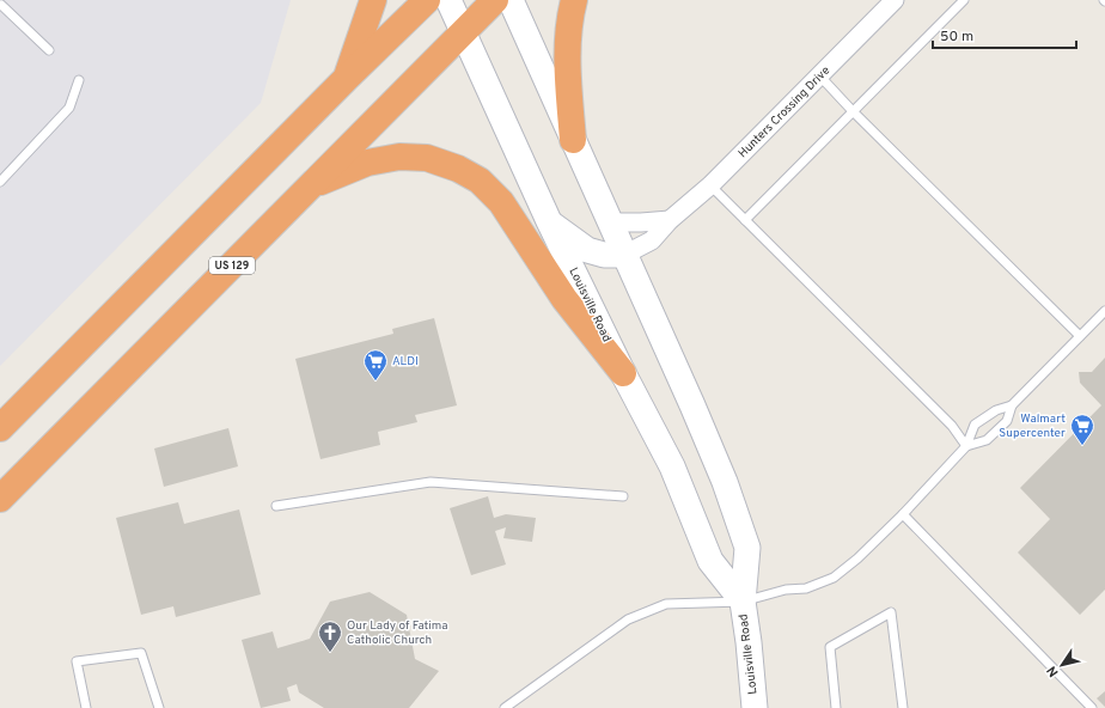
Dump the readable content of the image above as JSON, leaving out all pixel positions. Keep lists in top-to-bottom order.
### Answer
{
  "streets": {
    "highway": ["US 129"],
    "main road": ["Louisville Road"],
    "street": ["Hunters Crossing Drive"]
  },
  "crossings": [
    ["Hunters Crossing Drive", "Louisville Road"],
    ["US 129", "Louisville Road"]
  ],
  "places": {
    "supermarket": ["ALDI", "Walmart Supercenter"],
    "church": ["Our Lady of Fatima Catholic Church"]
  },
  "scale_bar": "50 m",
  "north": "bottom left"
}
